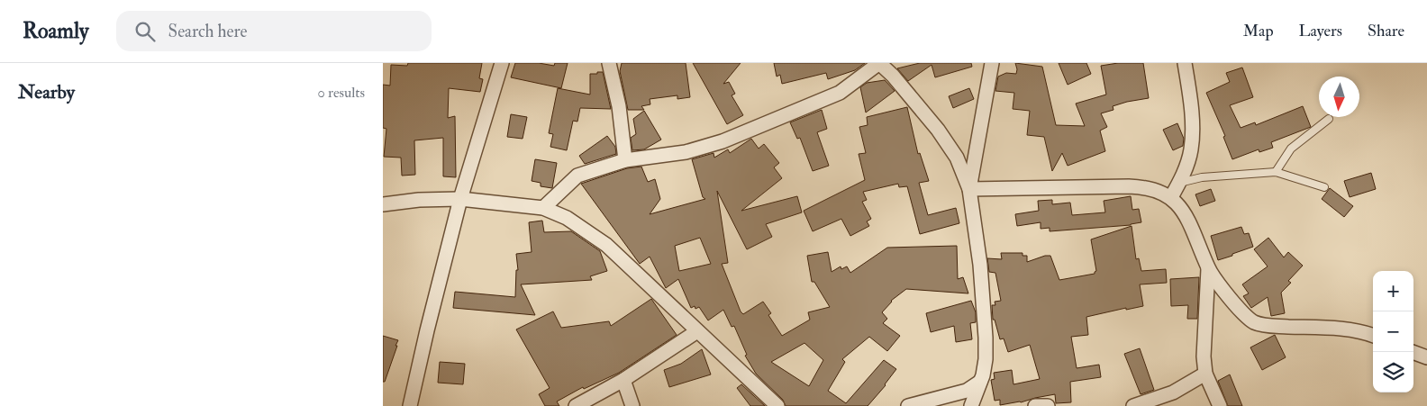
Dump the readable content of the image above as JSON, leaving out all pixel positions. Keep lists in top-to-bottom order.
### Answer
{
  "north": "bottom",
  "page": {
    "header": "Roamly",
    "search": "Search here",
    "nav": ["Map", "Layers", "Share"],
    "heading": ["Nearby", "0 results"],
    "map_buttons": ["+", "−"]
  }
}
